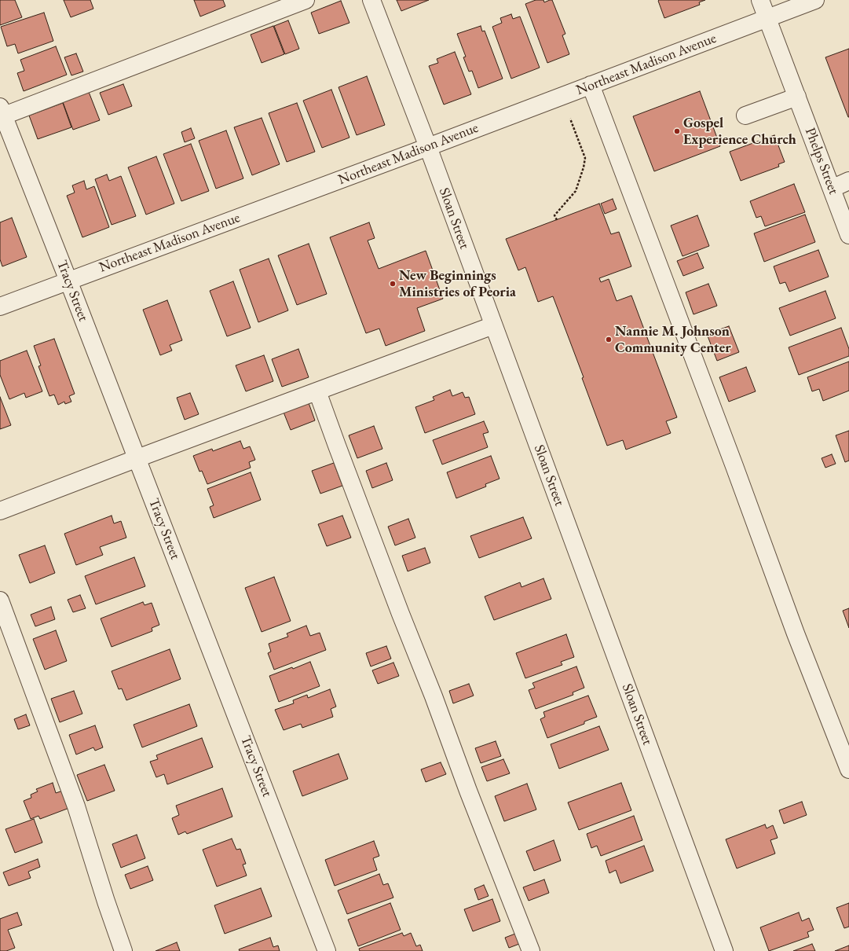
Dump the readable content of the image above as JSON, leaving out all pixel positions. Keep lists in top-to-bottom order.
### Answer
{
  "streets": {
    "street": [
      "Northeast Madison Avenue",
      "Phelps Street",
      "Sloan Street",
      "Tracy Street"
    ]
  },
  "crossings": [
    ["Northeast Madison Avenue", "Phelps Street"],
    ["Northeast Madison Avenue", "Sloan Street"],
    ["Northeast Madison Avenue", "Tracy Street"]
  ],
  "places": ["Gospel Experience Church", "New Beginnings Ministries of Peoria", "Nannie M. Johnson Community Center"]
}
